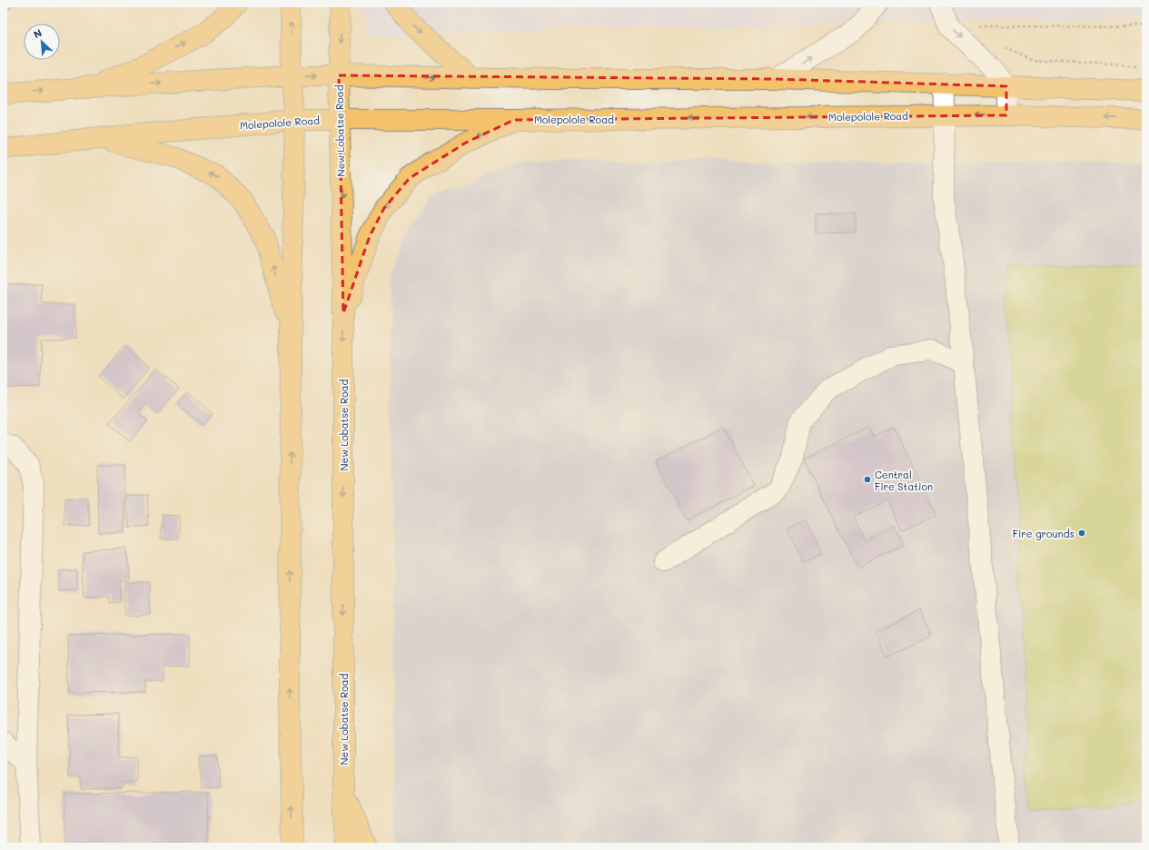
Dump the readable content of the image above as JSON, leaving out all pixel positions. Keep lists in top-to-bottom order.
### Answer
{
  "streets": {
    "main road": ["Molepolole Road", "New Lobatse Road"]
  },
  "crossings": [
    ["Molepolole Road", "New Lobatse Road"]
  ],
  "places": ["Central Fire Station", "Fire grounds"],
  "north": "top left"
}
